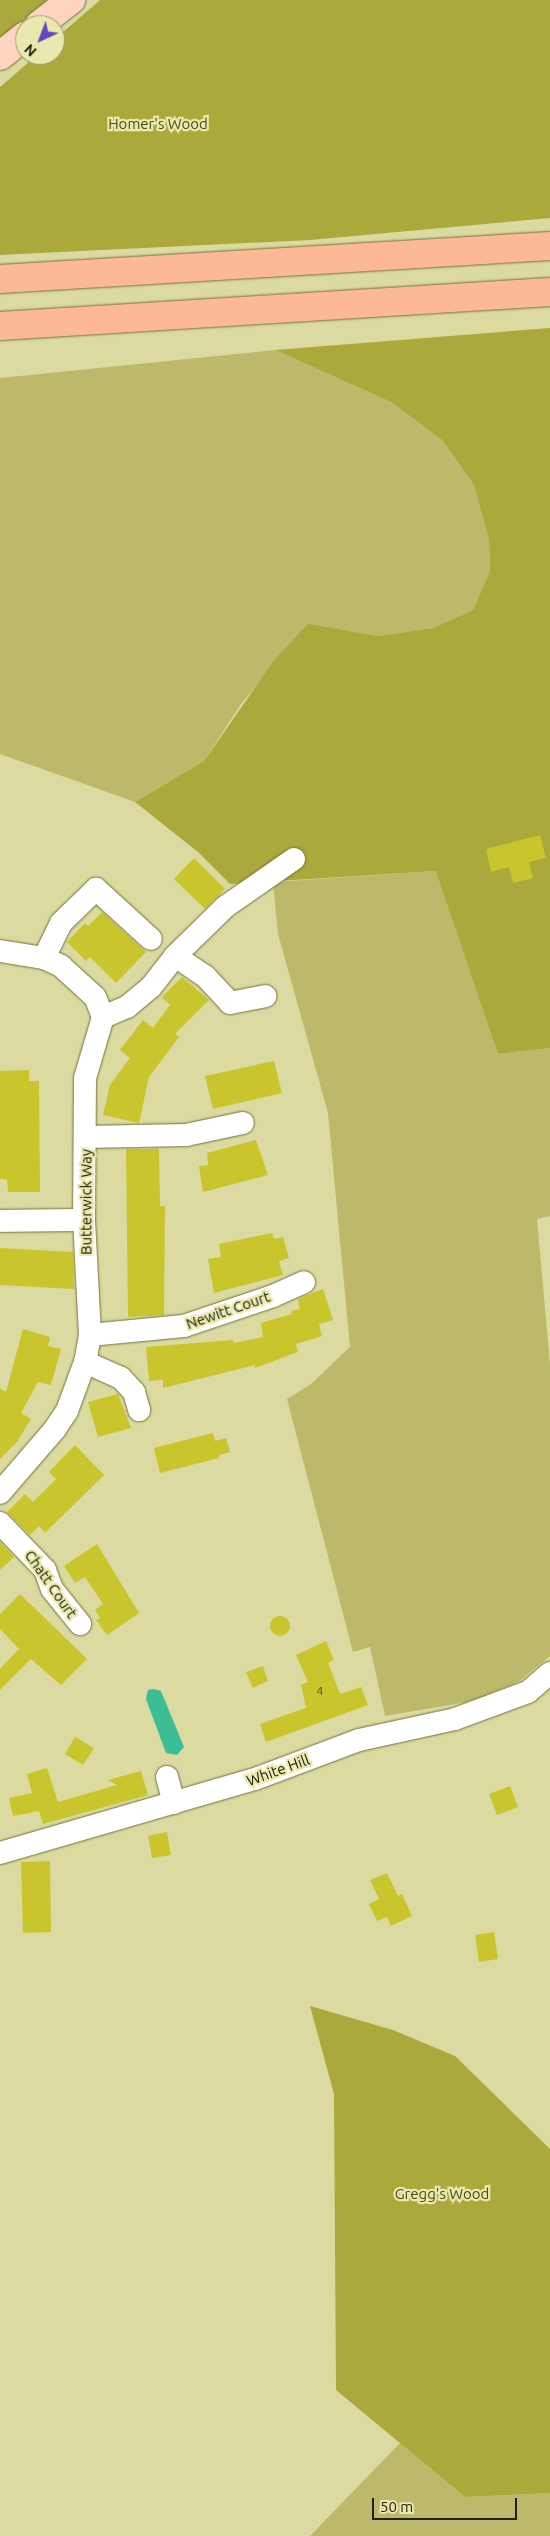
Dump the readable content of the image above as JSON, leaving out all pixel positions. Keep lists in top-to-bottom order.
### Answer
{
  "streets": {
    "street": [
      "Butterwick Way",
      "Newitt Court",
      "Chatt Court",
      "White Hill"
    ]
  },
  "crossings": [
    ["Butterwick Way", "Newitt Court"]
  ],
  "parks": ["Homer's Wood", "Gregg's Wood"],
  "house_numbers": ["4"],
  "scale_bar": "50 m",
  "north": "bottom left"
}
